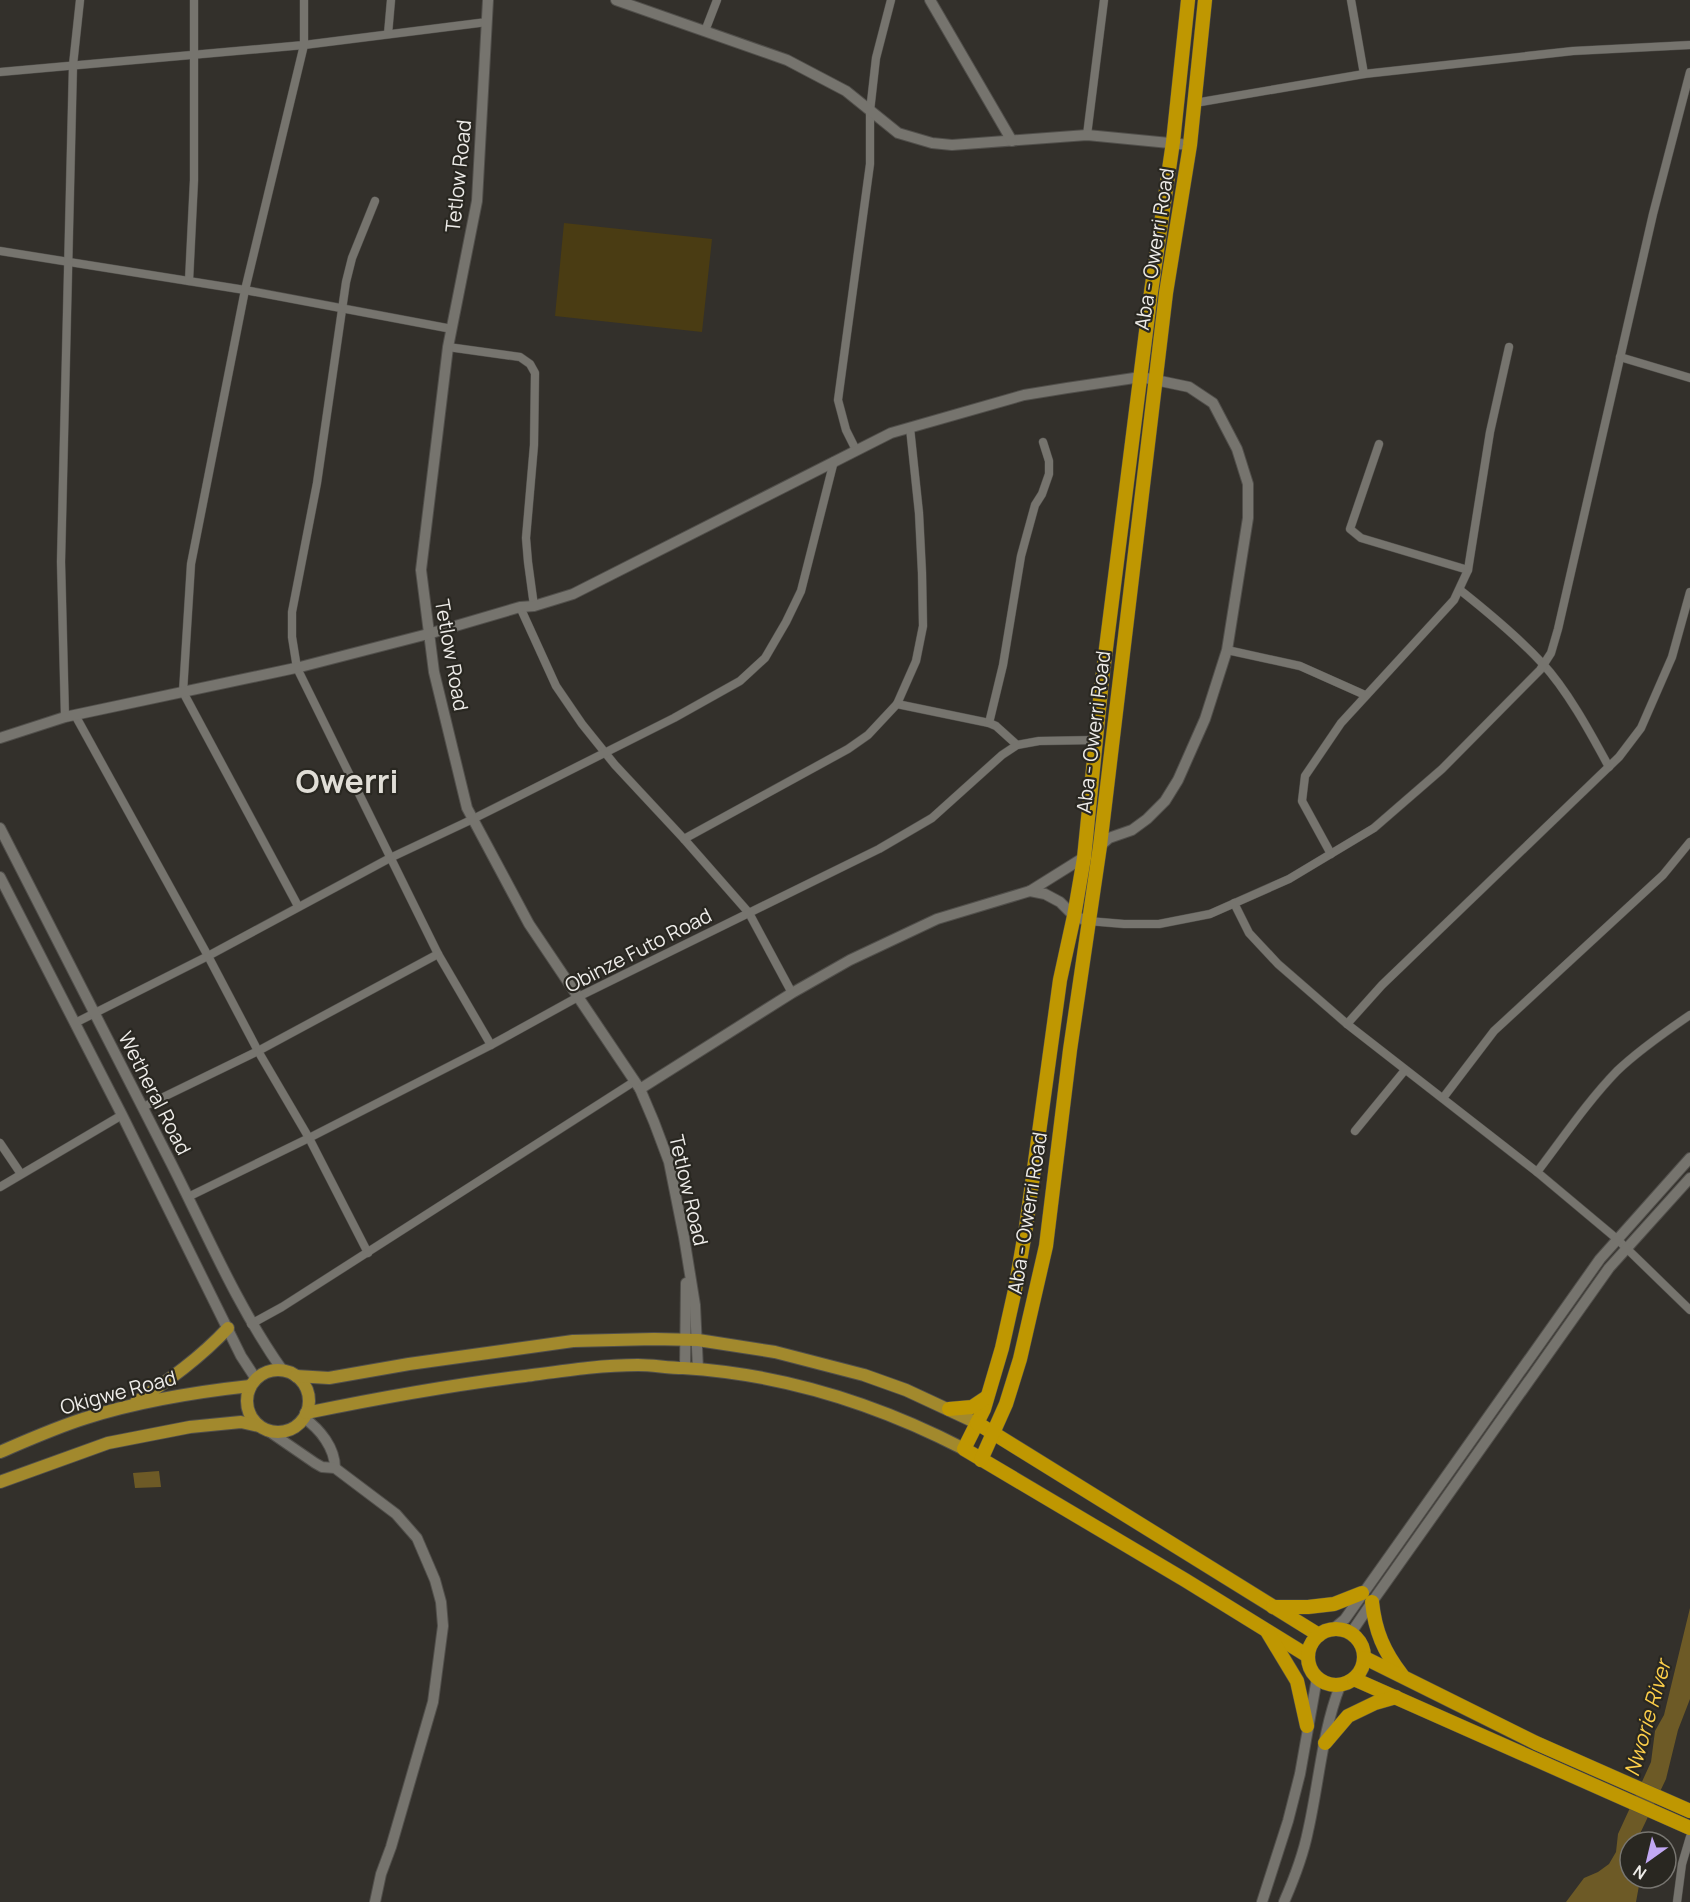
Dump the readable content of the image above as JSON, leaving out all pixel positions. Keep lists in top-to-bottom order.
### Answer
{
  "streets": {
    "highway": ["Aba - Owerri Road"],
    "main road": ["Okigwe Road"],
    "street": ["Tetlow Road", "Obinze Futo Road", "Wetheral Road"]
  },
  "crossings": [
    ["Tetlow Road", "Obinze Futo Road"],
    ["Aba - Owerri Road", "Obinze Futo Road"],
    ["Obinze Futo Road", "Wetheral Road"],
    ["Wetheral Road", "Okigwe Road"]
  ],
  "districts": ["Owerri"],
  "water": ["Nworie River"],
  "north": "bottom left"
}
